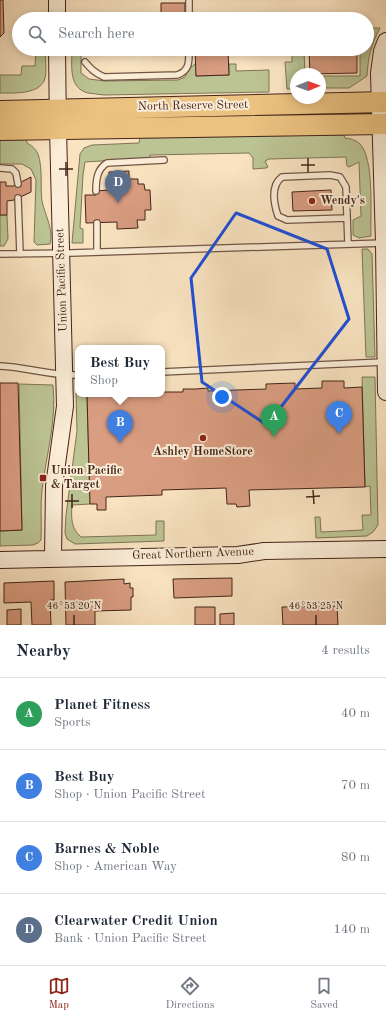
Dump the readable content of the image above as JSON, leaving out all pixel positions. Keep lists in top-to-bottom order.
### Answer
{
  "streets": {
    "highway": ["North Reserve Street"],
    "street": ["Union Pacific Street", "Great Northern Avenue"]
  },
  "crossings": [
    ["North Reserve Street", "Union Pacific Street"],
    ["Union Pacific Street", "Great Northern Avenue"]
  ],
  "places": {
    "other": ["Wendy's", "Ashley HomeStore"],
    "transit": ["Union Pacific & Target"]
  },
  "north": "right",
  "page": {
    "search": "Search here",
    "pins": [
      "D",
      "C",
      "A",
      "B"
    ],
    "popup": ["Best Buy", "Shop"],
    "heading": ["Nearby", "4 results"],
    "list": [
      {
        "mark": "A",
        "name": "Planet Fitness",
        "note": "Sports",
        "value": "40 m"
      },
      {
        "mark": "B",
        "name": "Best Buy",
        "note": "Shop · Union Pacific Street",
        "value": "70 m"
      },
      {
        "mark": "C",
        "name": "Barnes & Noble",
        "note": "Shop · American Way",
        "value": "80 m"
      },
      {
        "mark": "D",
        "name": "Clearwater Credit Union",
        "note": "Bank · Union Pacific Street",
        "value": "140 m"
      }
    ],
    "nav": ["Map", "Directions", "Saved"]
  },
  "coordinates": ["46°53'20\"N", "46°53'25\"N"]
}
